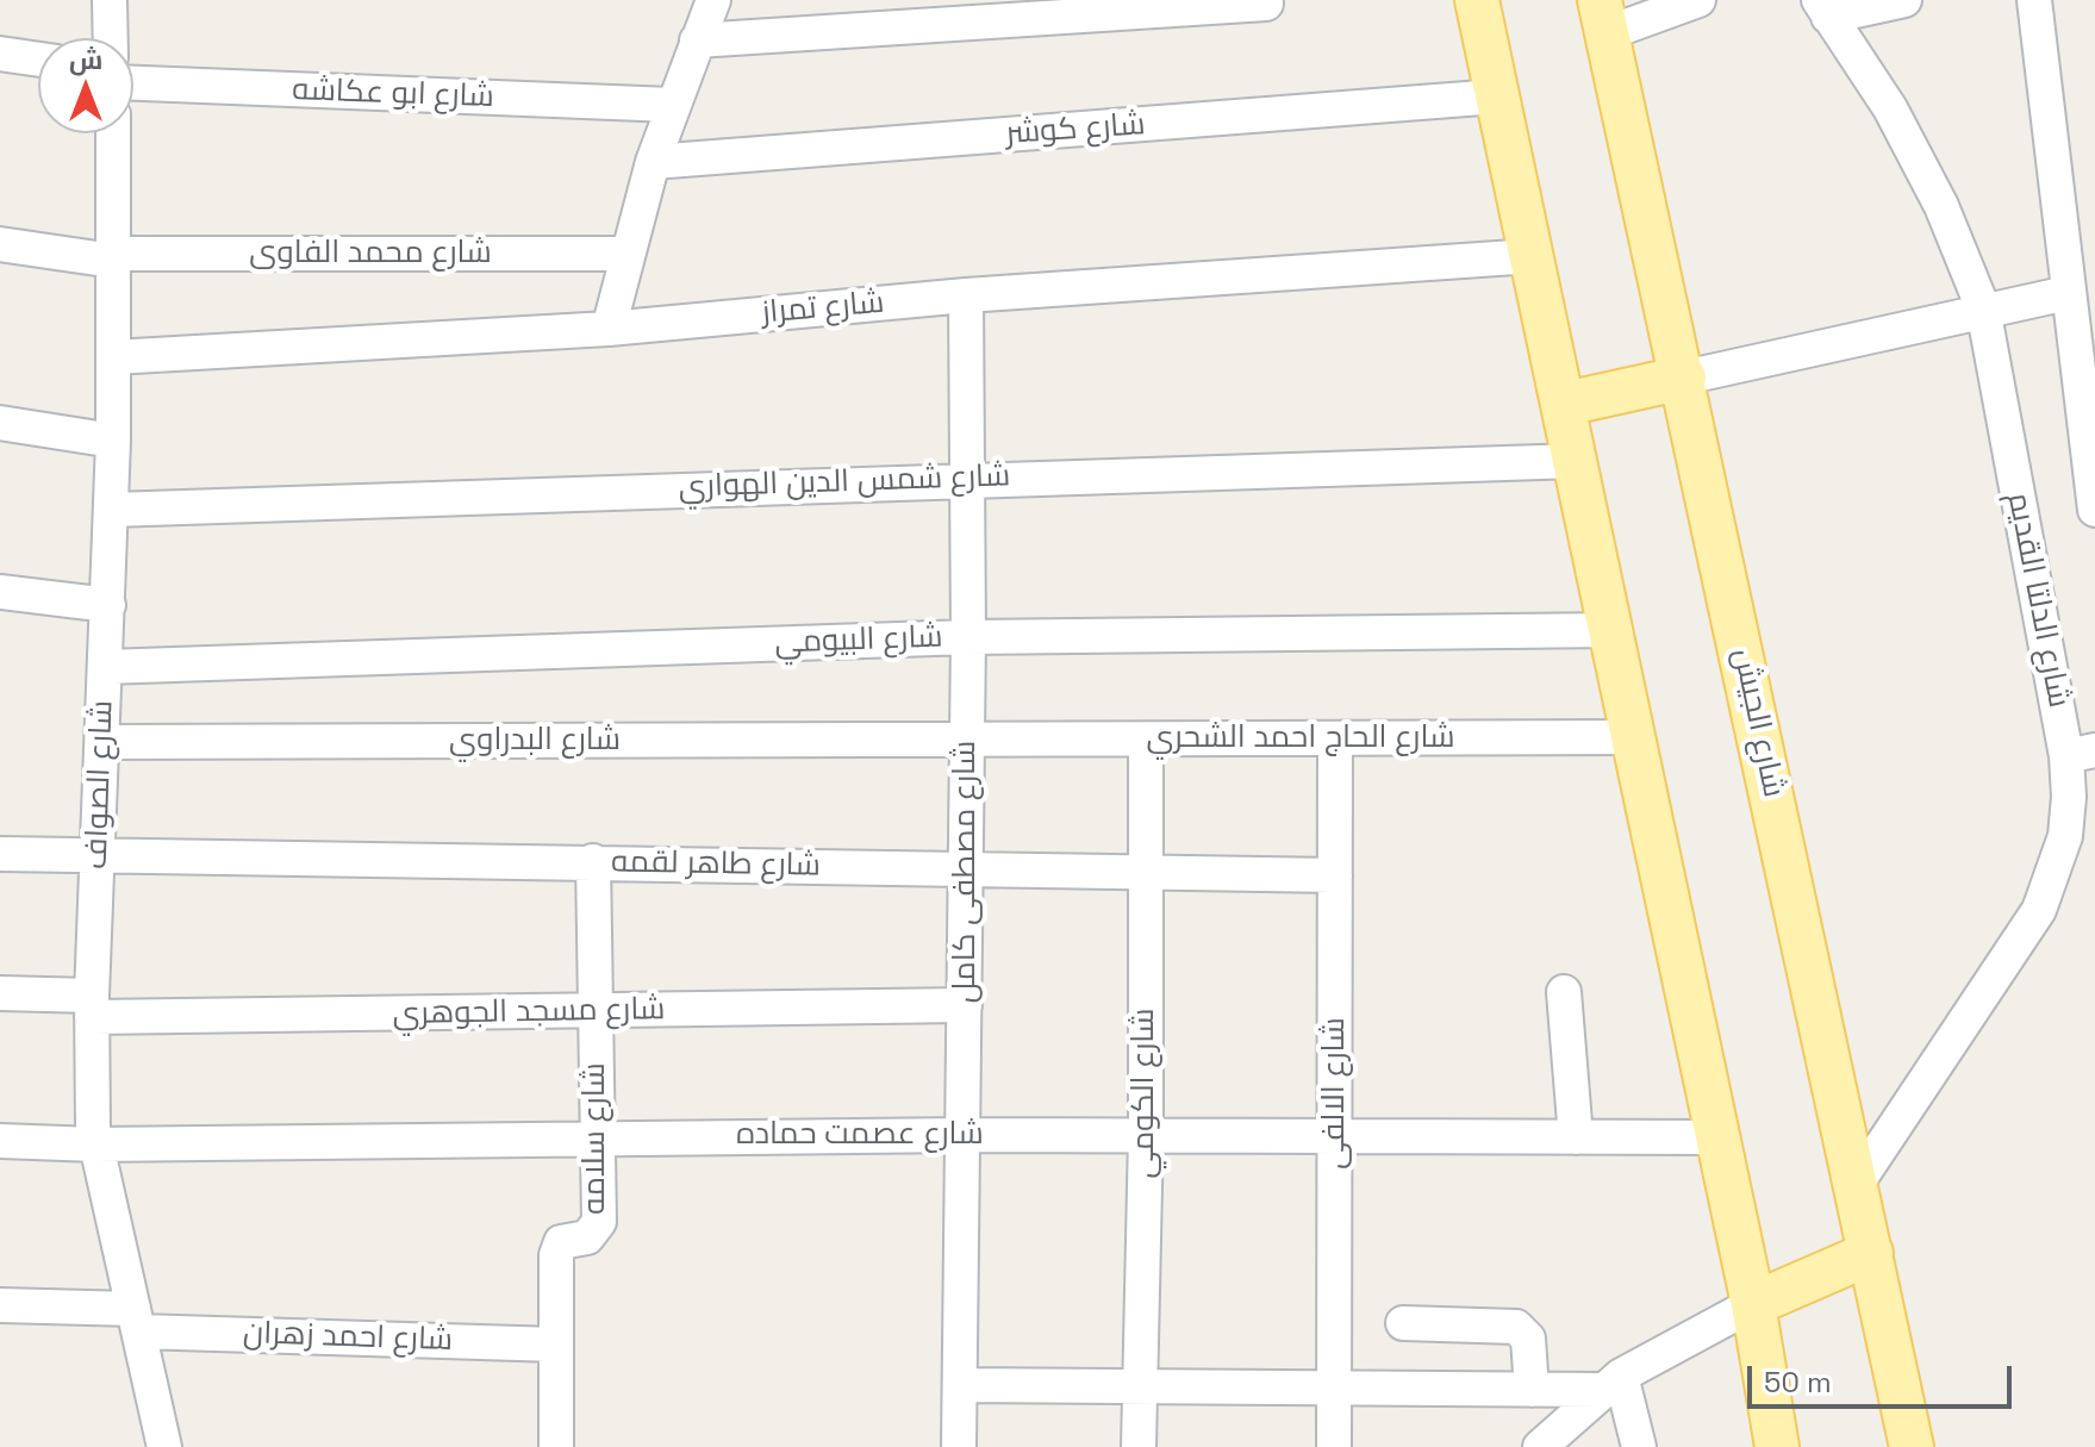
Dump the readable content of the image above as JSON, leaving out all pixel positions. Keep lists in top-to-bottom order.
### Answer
{
  "streets": {
    "main road": ["شارع الجيش"],
    "street": [
      "شارع ابو عكاشه",
      "شارع كوشر",
      "شارع محمد الفاوى",
      "شارع تمراز",
      "شارع شمس الدين الهواري",
      "شارع الدلتا القديم",
      "شارع البيومي",
      "شارع الحاج احمد الشحري",
      "شارع البدراوي",
      "شارع الصواف",
      "شارع طاهر لقمه",
      "شارع مصطفى كامل",
      "شارع مسجد الجوهري",
      "شارع الكومي",
      "شارع الالفى",
      "شارع عصمت حماده",
      "شارع سلامه",
      "شارع احمد زهران"
    ]
  },
  "crossings": [
    ["شارع محمد الفاوى", "شارع الصواف"],
    ["شارع تمراز", "شارع الصواف"],
    ["شارع تمراز", "شارع مصطفى كامل"],
    ["شارع شمس الدين الهواري", "شارع الصواف"],
    ["شارع شمس الدين الهواري", "شارع مصطفى كامل"],
    ["شارع الدلتا القديم", "شارع الجيش"],
    ["شارع البيومي", "شارع الصواف"],
    ["شارع البيومي", "شارع مصطفى كامل"],
    ["شارع الحاج احمد الشحري", "شارع البدراوي"],
    ["شارع الحاج احمد الشحري", "شارع مصطفى كامل"],
    ["شارع الحاج احمد الشحري", "شارع الكومي"],
    ["شارع الحاج احمد الشحري", "شارع الالفى"],
    ["شارع البدراوي", "شارع الصواف"],
    ["شارع البدراوي", "شارع مصطفى كامل"],
    ["شارع الصواف", "شارع طاهر لقمه"],
    ["شارع الصواف", "شارع مسجد الجوهري"],
    ["شارع الصواف", "شارع عصمت حماده"],
    ["شارع الصواف", "شارع احمد زهران"],
    ["شارع طاهر لقمه", "شارع مصطفى كامل"],
    ["شارع طاهر لقمه", "شارع الكومي"],
    ["شارع طاهر لقمه", "شارع الالفى"],
    ["شارع طاهر لقمه", "شارع سلامه"],
    ["شارع مصطفى كامل", "شارع مسجد الجوهري"],
    ["شارع مصطفى كامل", "شارع عصمت حماده"],
    ["شارع مسجد الجوهري", "شارع سلامه"],
    ["شارع الكومي", "شارع عصمت حماده"],
    ["شارع الالفى", "شارع عصمت حماده"],
    ["شارع عصمت حماده", "شارع سلامه"],
    ["شارع سلامه", "شارع احمد زهران"]
  ],
  "scale_bar": "50 m",
  "north": "top"
}
